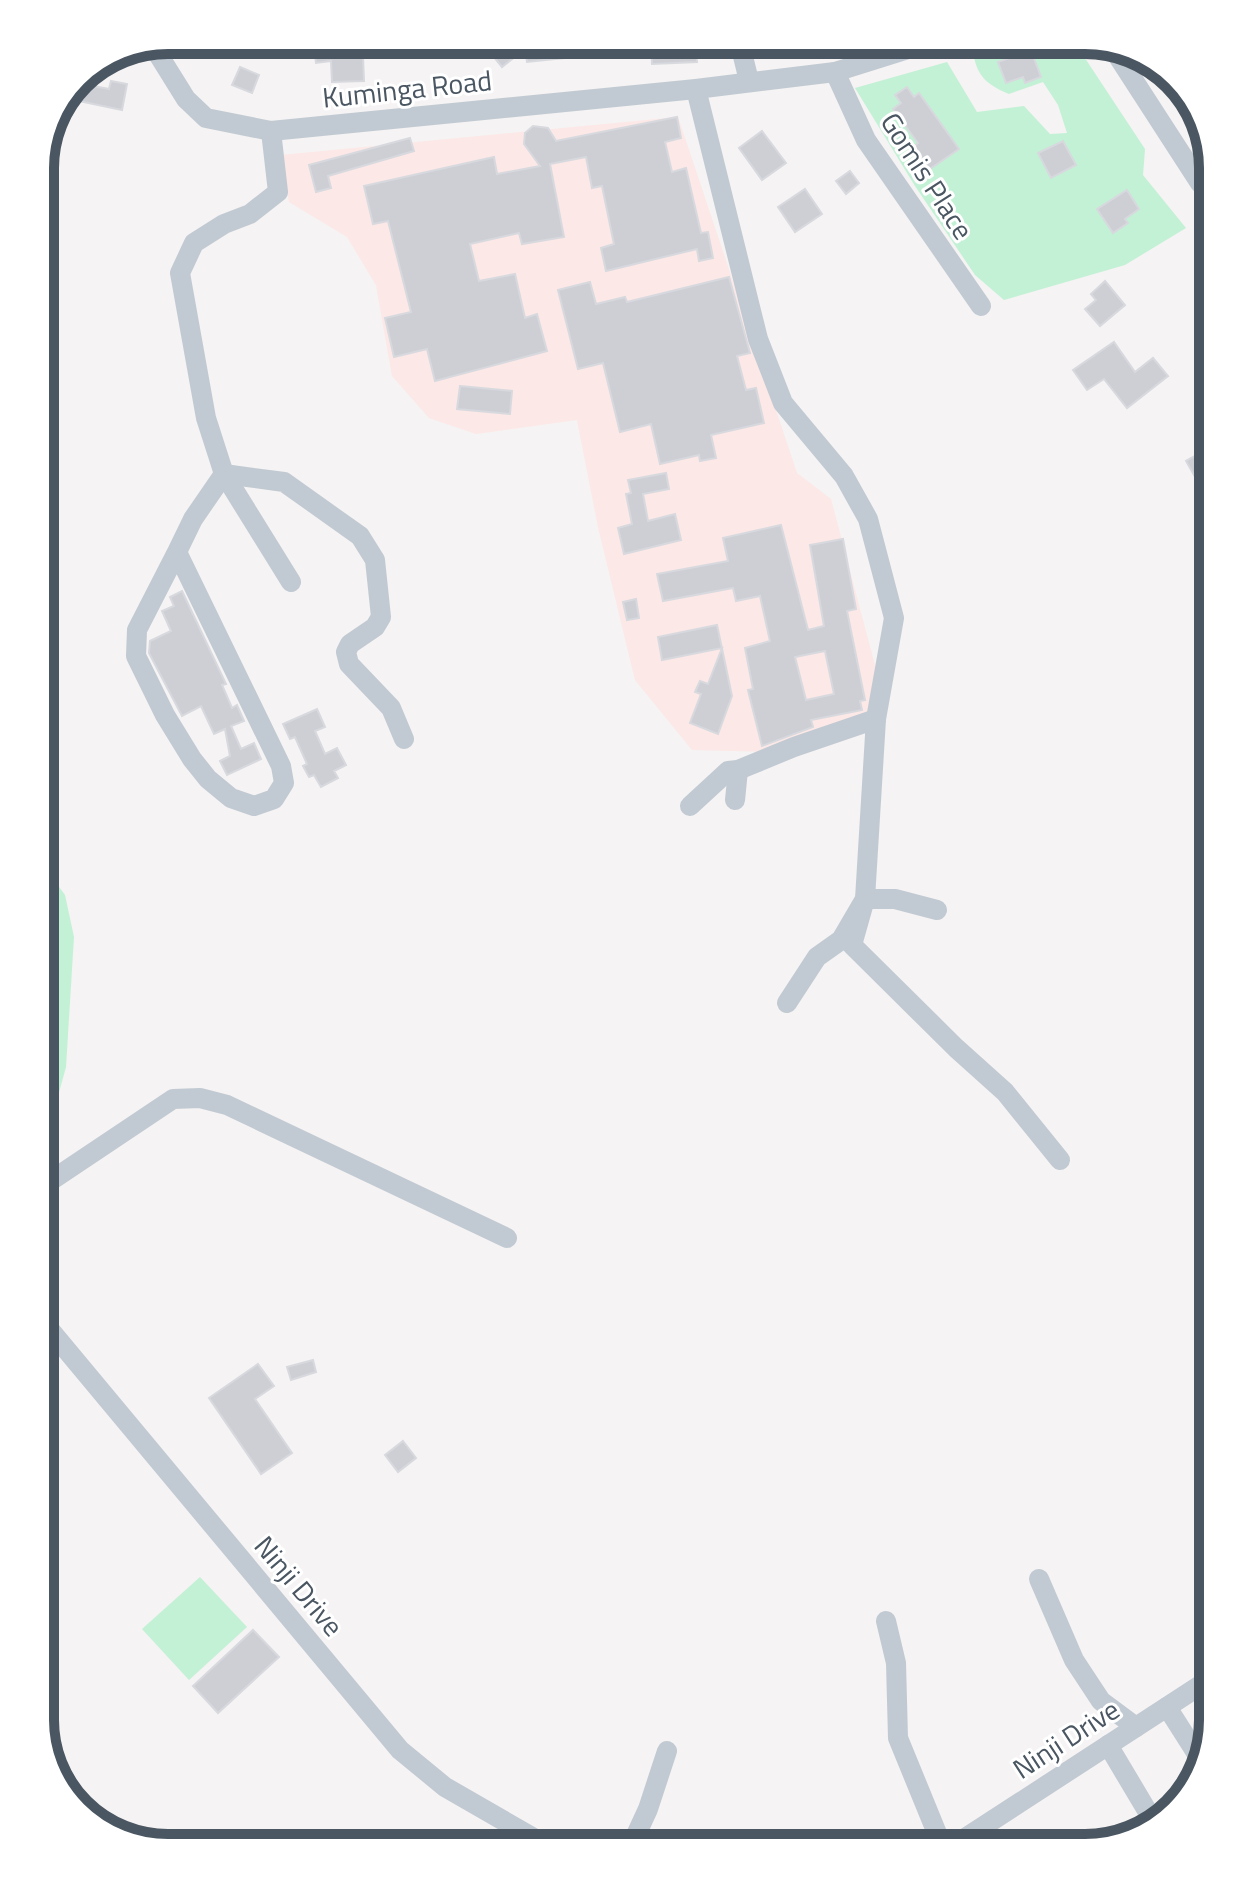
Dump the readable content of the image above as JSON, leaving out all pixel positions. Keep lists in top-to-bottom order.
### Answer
{
  "streets": {
    "street": ["Kuminga Road", "Gomis Place", "Ninji Drive"]
  },
  "crossings": [
    ["Kuminga Road", "Gomis Place"]
  ]
}
